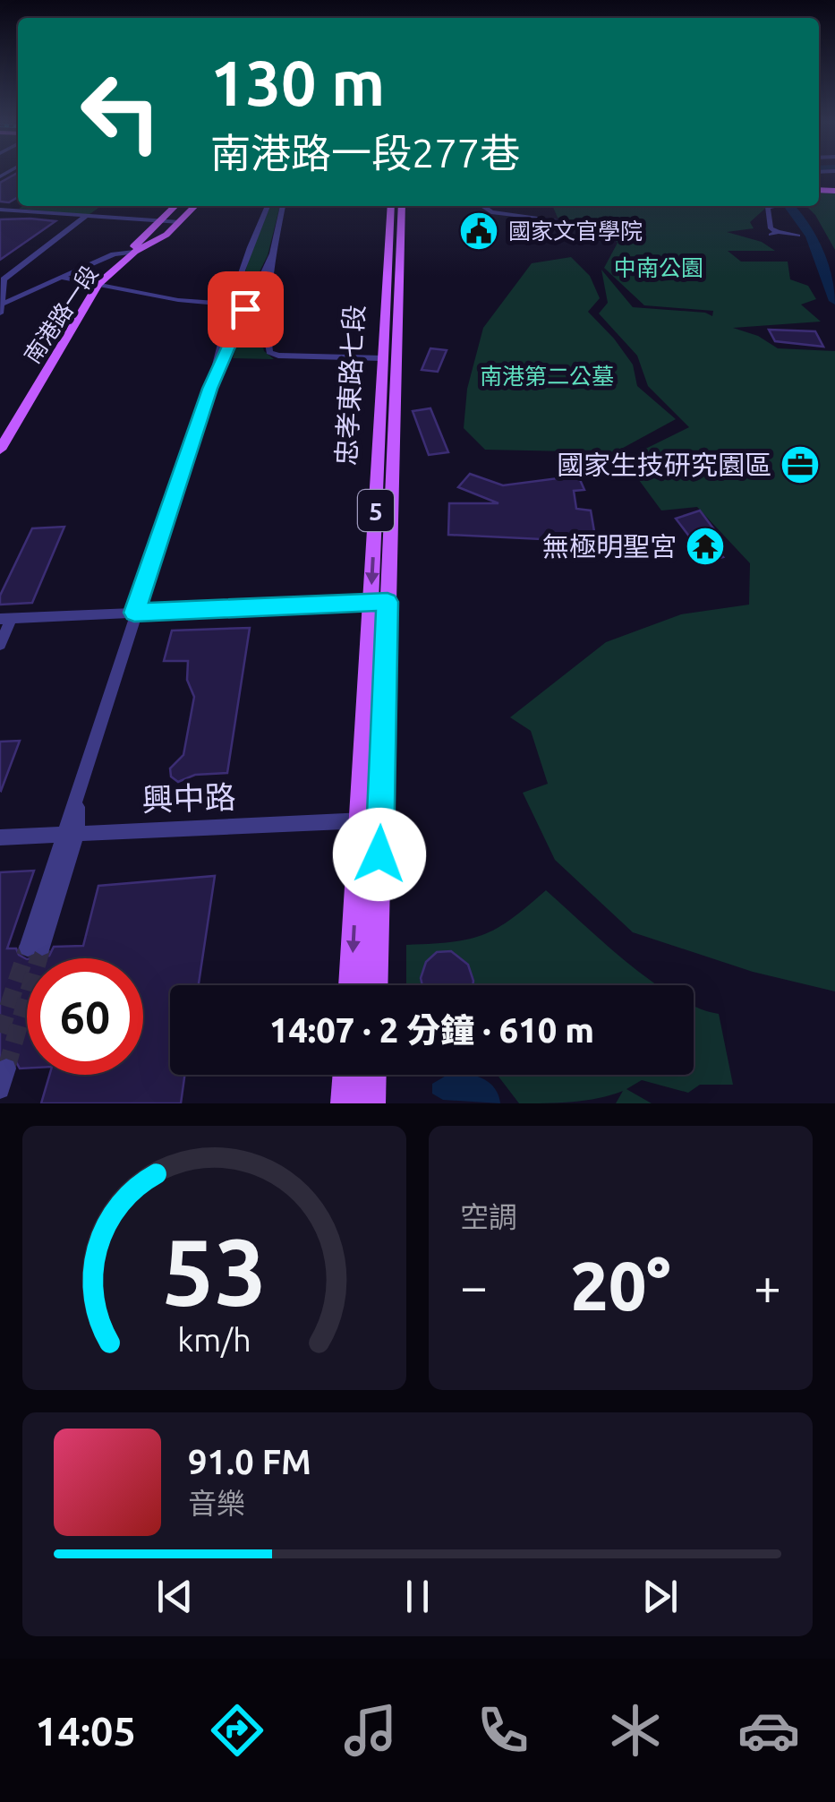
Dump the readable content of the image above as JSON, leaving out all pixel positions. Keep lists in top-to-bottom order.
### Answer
{
  "streets": {
    "main road": ["南港路一段", "忠孝東路七段", "5"],
    "street": ["興中路"]
  },
  "crossings": [
    ["忠孝東路七段", "興中路"]
  ],
  "parks": ["中南公園", "南港第二公墓"],
  "places": {
    "public building": ["國家文官學院"],
    "office": ["國家生技研究園區"],
    "temple": ["無極明聖宮"]
  },
  "page": {
    "turn": ["130 m", "南港路一段277巷"],
    "limit": "60",
    "trip": "14:07 · 2 分鐘 · 610 m",
    "tile": "空調",
    "heat": ["−", "20°", "+"],
    "song": ["91.0 FM", "音樂"],
    "tabs": "14:05",
    "gauge": ["53", "km/h"]
  }
}
